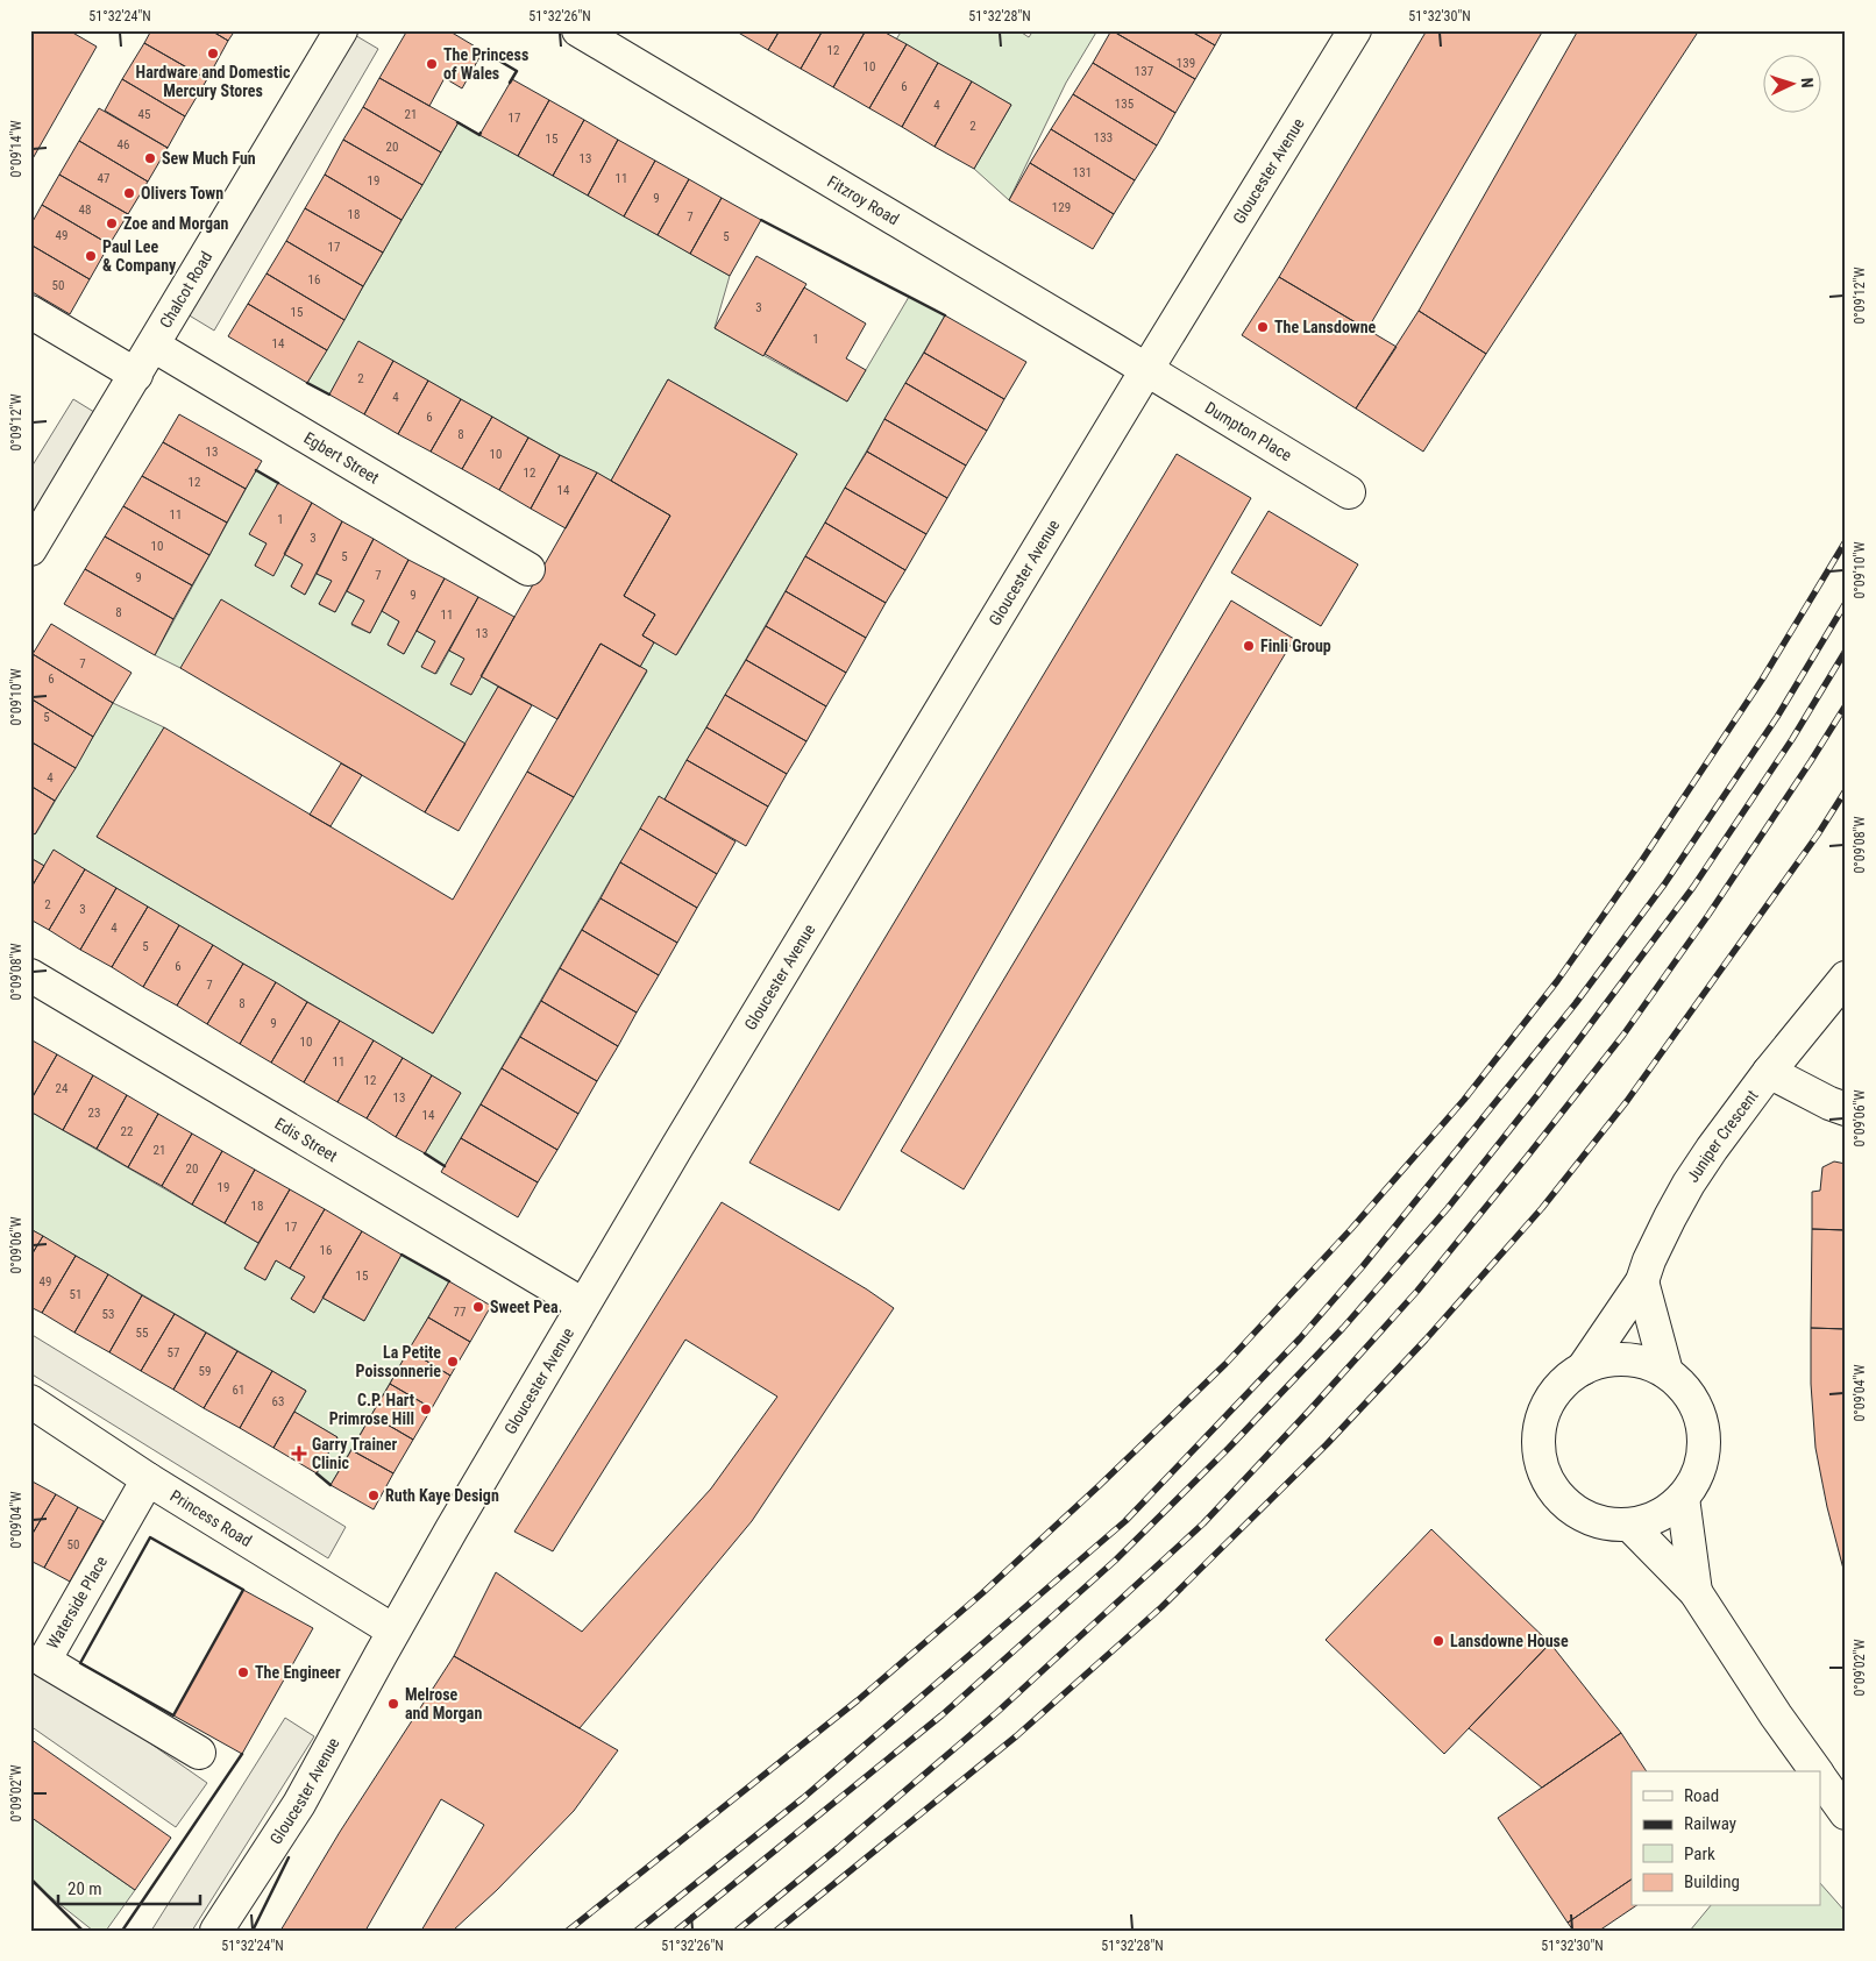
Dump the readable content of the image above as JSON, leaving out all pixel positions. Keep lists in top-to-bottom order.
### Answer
{
  "streets": {
    "street": [
      "Gloucester Avenue",
      "Fitzroy Road",
      "Chalcot Road",
      "Dumpton Place",
      "Egbert Street",
      "Juniper Crescent",
      "Edis Street",
      "Princess Road",
      "Waterside Place"
    ]
  },
  "crossings": [
    ["Gloucester Avenue", "Fitzroy Road"],
    ["Gloucester Avenue", "Dumpton Place"],
    ["Gloucester Avenue", "Edis Street"],
    ["Gloucester Avenue", "Princess Road"],
    ["Fitzroy Road", "Dumpton Place"],
    ["Chalcot Road", "Egbert Street"],
    ["Princess Road", "Waterside Place"]
  ],
  "places": {
    "other": [
      "Hardware and Domestic Mercury Stores",
      "The Princess of Wales",
      "Sew Much Fun",
      "Olivers Town",
      "Zoe and Morgan",
      "Paul Lee & Company",
      "The Lansdowne",
      "Finli Group",
      "Sweet Pea",
      "La Petite Poissonnerie",
      "C.P. Hart Primrose Hill",
      "Ruth Kaye Design",
      "Lansdowne House",
      "The Engineer",
      "Melrose and Morgan"
    ],
    "health": ["Garry Trainer Clinic"]
  },
  "house_numbers": [
    "12",
    "139",
    "10",
    "137",
    "6",
    "135",
    "4",
    "45",
    "21",
    "17",
    "2",
    "133",
    "15",
    "46",
    "20",
    "13",
    "131",
    "47",
    "11",
    "19",
    "9",
    "129",
    "48",
    "18",
    "7",
    "49",
    "5",
    "17",
    "16",
    "50",
    "3",
    "15",
    "1",
    "14",
    "2",
    "4",
    "6",
    "8",
    "13",
    "10",
    "12",
    "12",
    "14",
    "11",
    "1",
    "3",
    "10",
    "5",
    "7",
    "9",
    "9",
    "8",
    "11",
    "13",
    "7",
    "6",
    "5",
    "4",
    "2",
    "3",
    "4",
    "5",
    "6",
    "7",
    "8",
    "9",
    "10",
    "11",
    "12",
    "24",
    "13",
    "23",
    "14",
    "22",
    "21",
    "20",
    "19",
    "18",
    "17",
    "16",
    "15",
    "49",
    "51",
    "77",
    "53",
    "55",
    "57",
    "59",
    "61",
    "63",
    "50"
  ],
  "legend": [
    "Road",
    "Railway",
    "Park",
    "Building"
  ],
  "scale_bar": "20 m",
  "north": "right",
  "coordinates": [
    "51°32'24\"N",
    "51°32'26\"N",
    "51°32'28\"N",
    "51°32'30\"N",
    "0°09'14\"W",
    "0°09'12\"W",
    "0°09'10\"W",
    "0°09'08\"W",
    "0°09'06\"W",
    "0°09'04\"W",
    "0°09'02\"W"
  ]
}
